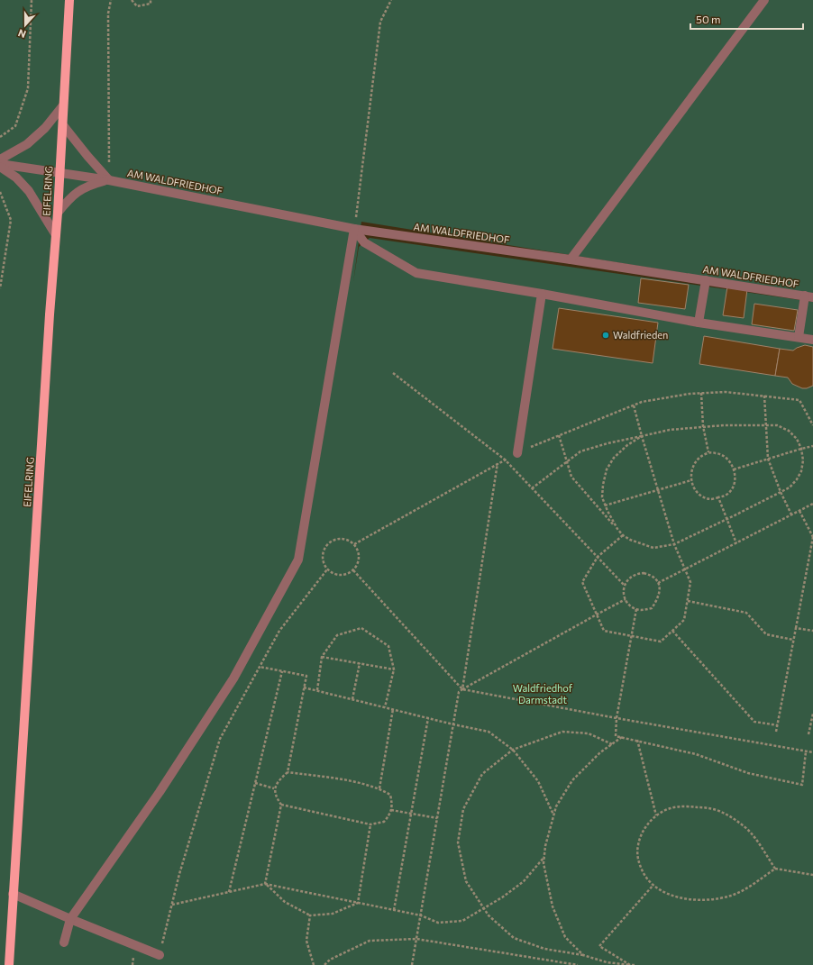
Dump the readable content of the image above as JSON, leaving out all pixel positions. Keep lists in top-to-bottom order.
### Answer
{
  "streets": {
    "main road": ["EIFELRING"],
    "street": ["AM WALDFRIEDHOF"]
  },
  "crossings": [
    ["AM WALDFRIEDHOF", "EIFELRING"]
  ],
  "parks": ["Waldfriedhof Darmstadt"],
  "places": ["Waldfrieden"],
  "scale_bar": "50 m",
  "north": "bottom"
}
